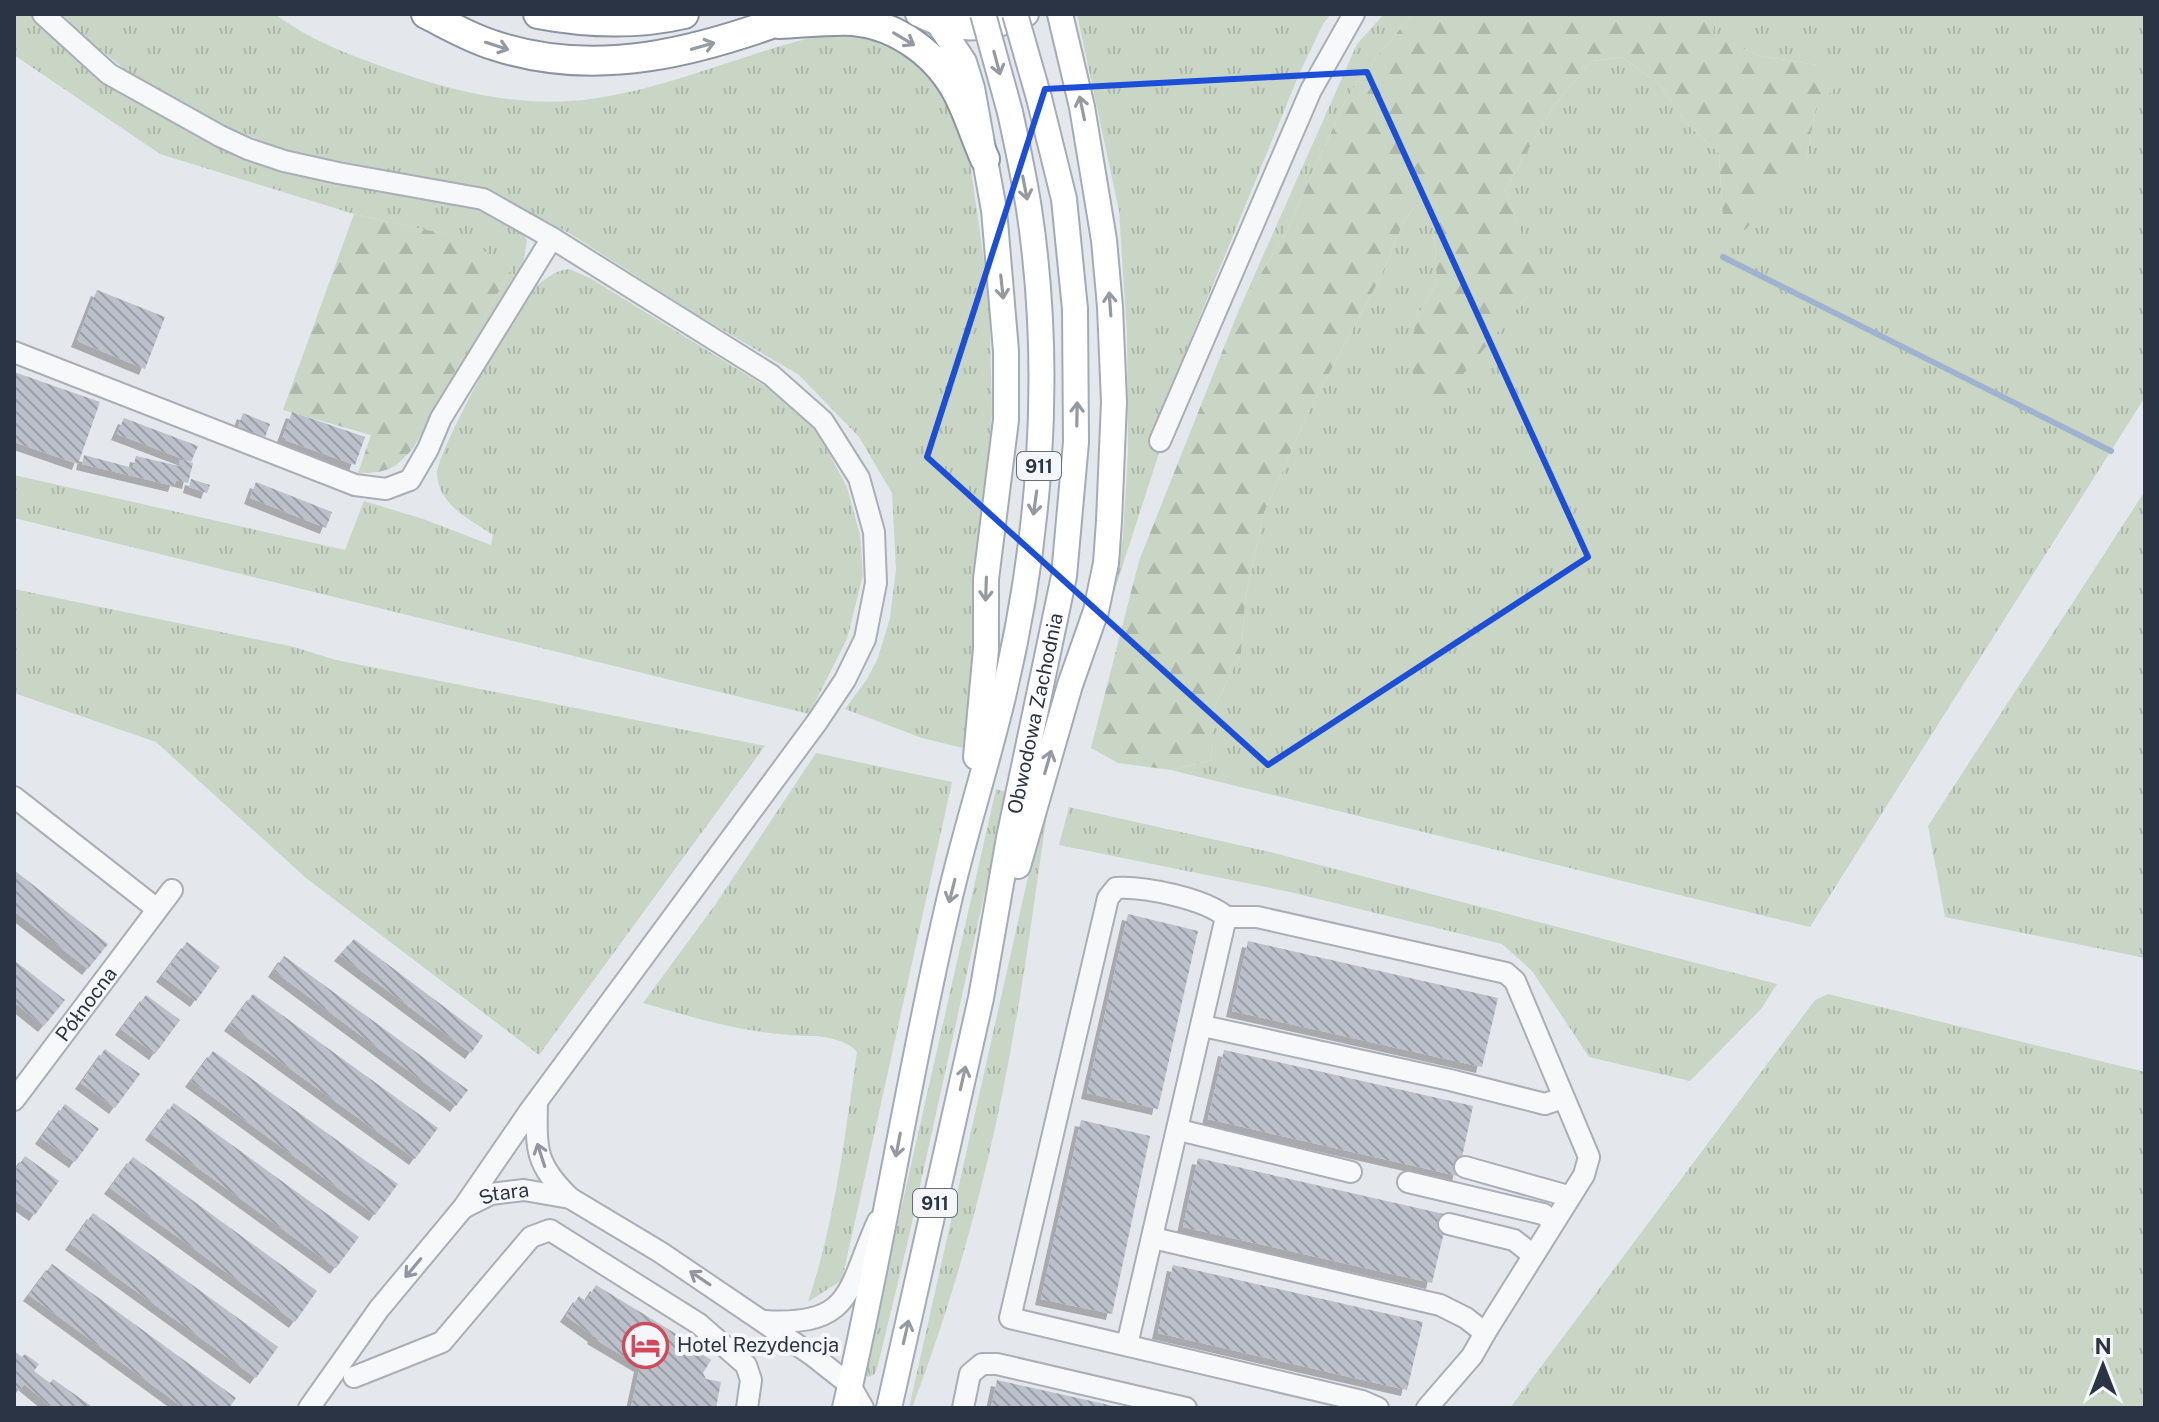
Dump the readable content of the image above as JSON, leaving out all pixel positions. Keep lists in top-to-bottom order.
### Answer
{
  "streets": {
    "main road": ["911", "Obwodowa Zachodnia"],
    "street": ["Północna", "Stara"]
  },
  "crossings": [
    ["Obwodowa Zachodnia", "Stara"]
  ],
  "places": {
    "hotel": ["Hotel Rezydencja"]
  },
  "north": "top"
}
